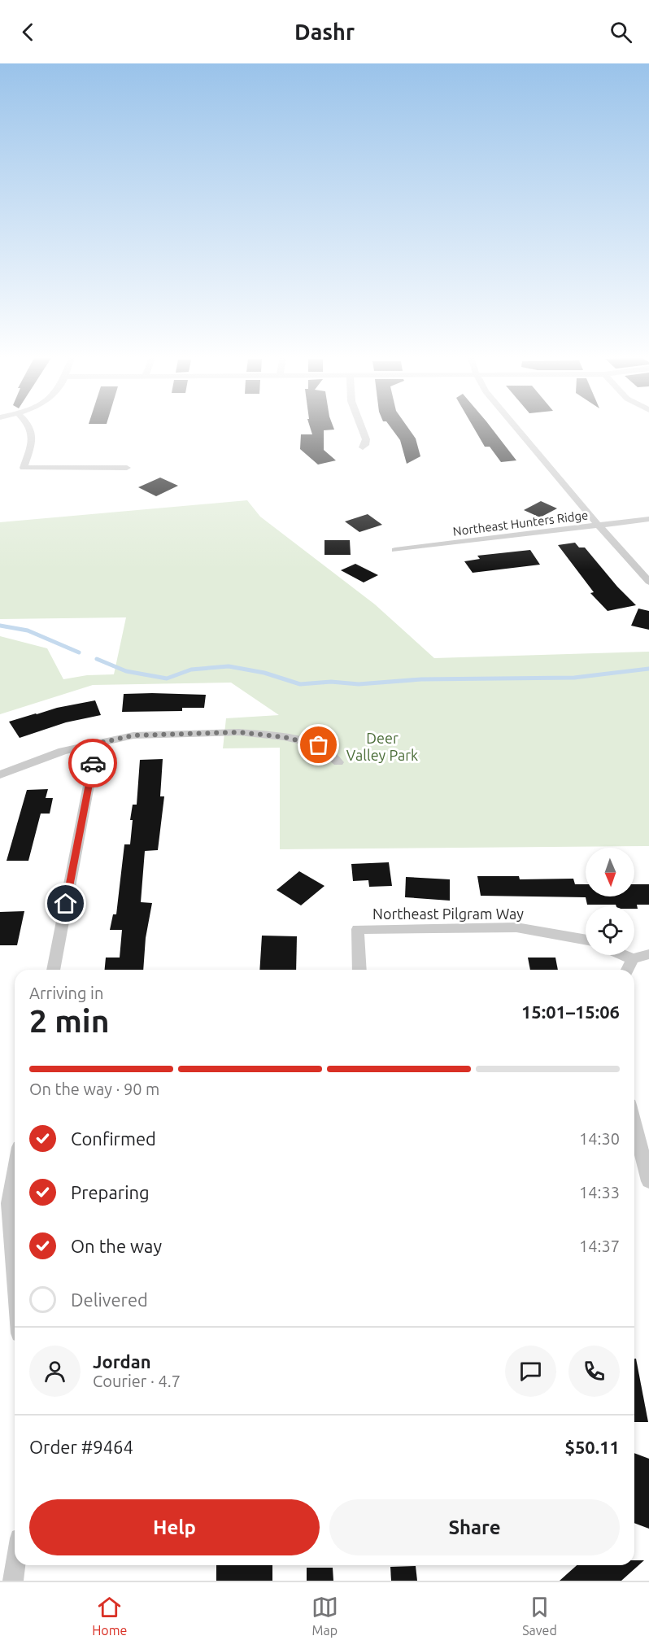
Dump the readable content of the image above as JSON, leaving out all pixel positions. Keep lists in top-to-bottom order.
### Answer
{
  "streets": {
    "street": ["Northeast Hunters Ridge", "Northeast Pilgram Way"]
  },
  "parks": ["Deer Valley Park"],
  "north": "bottom",
  "page": {
    "header": "Dashr",
    "heading": ["2 min", "Arriving in", "15:01–15:06"],
    "panel": [
      "Jordan",
      "Courier · 4.7",
      "Order #9464",
      "$50.11"
    ],
    "bar": "On the way · 90 m",
    "list": [
      ["Confirmed", "14:30"],
      ["Preparing", "14:33"],
      ["On the way", "14:37"],
      "Delivered"
    ],
    "buttons": ["Help", "Share"],
    "tabs": ["Home", "Map", "Saved"]
  }
}
